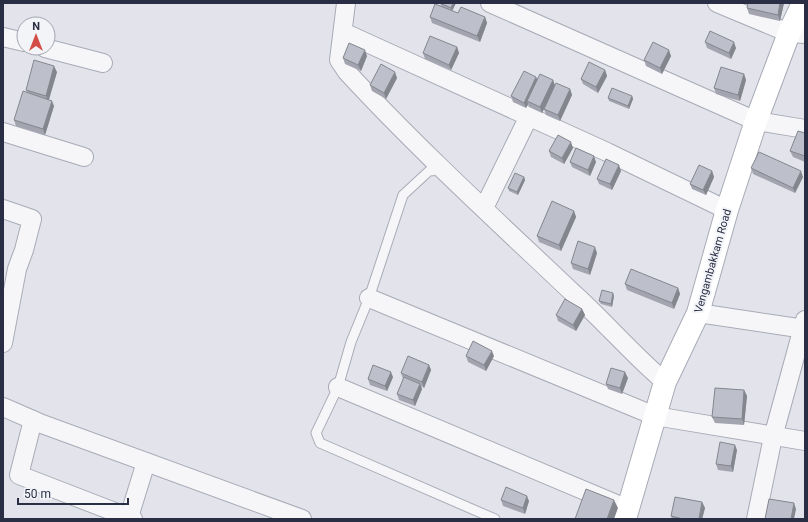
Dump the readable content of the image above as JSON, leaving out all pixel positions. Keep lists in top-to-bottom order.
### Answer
{
  "streets": {
    "main road": ["Vengambakkam Road"]
  },
  "scale_bar": "50 m",
  "north": "top"
}
